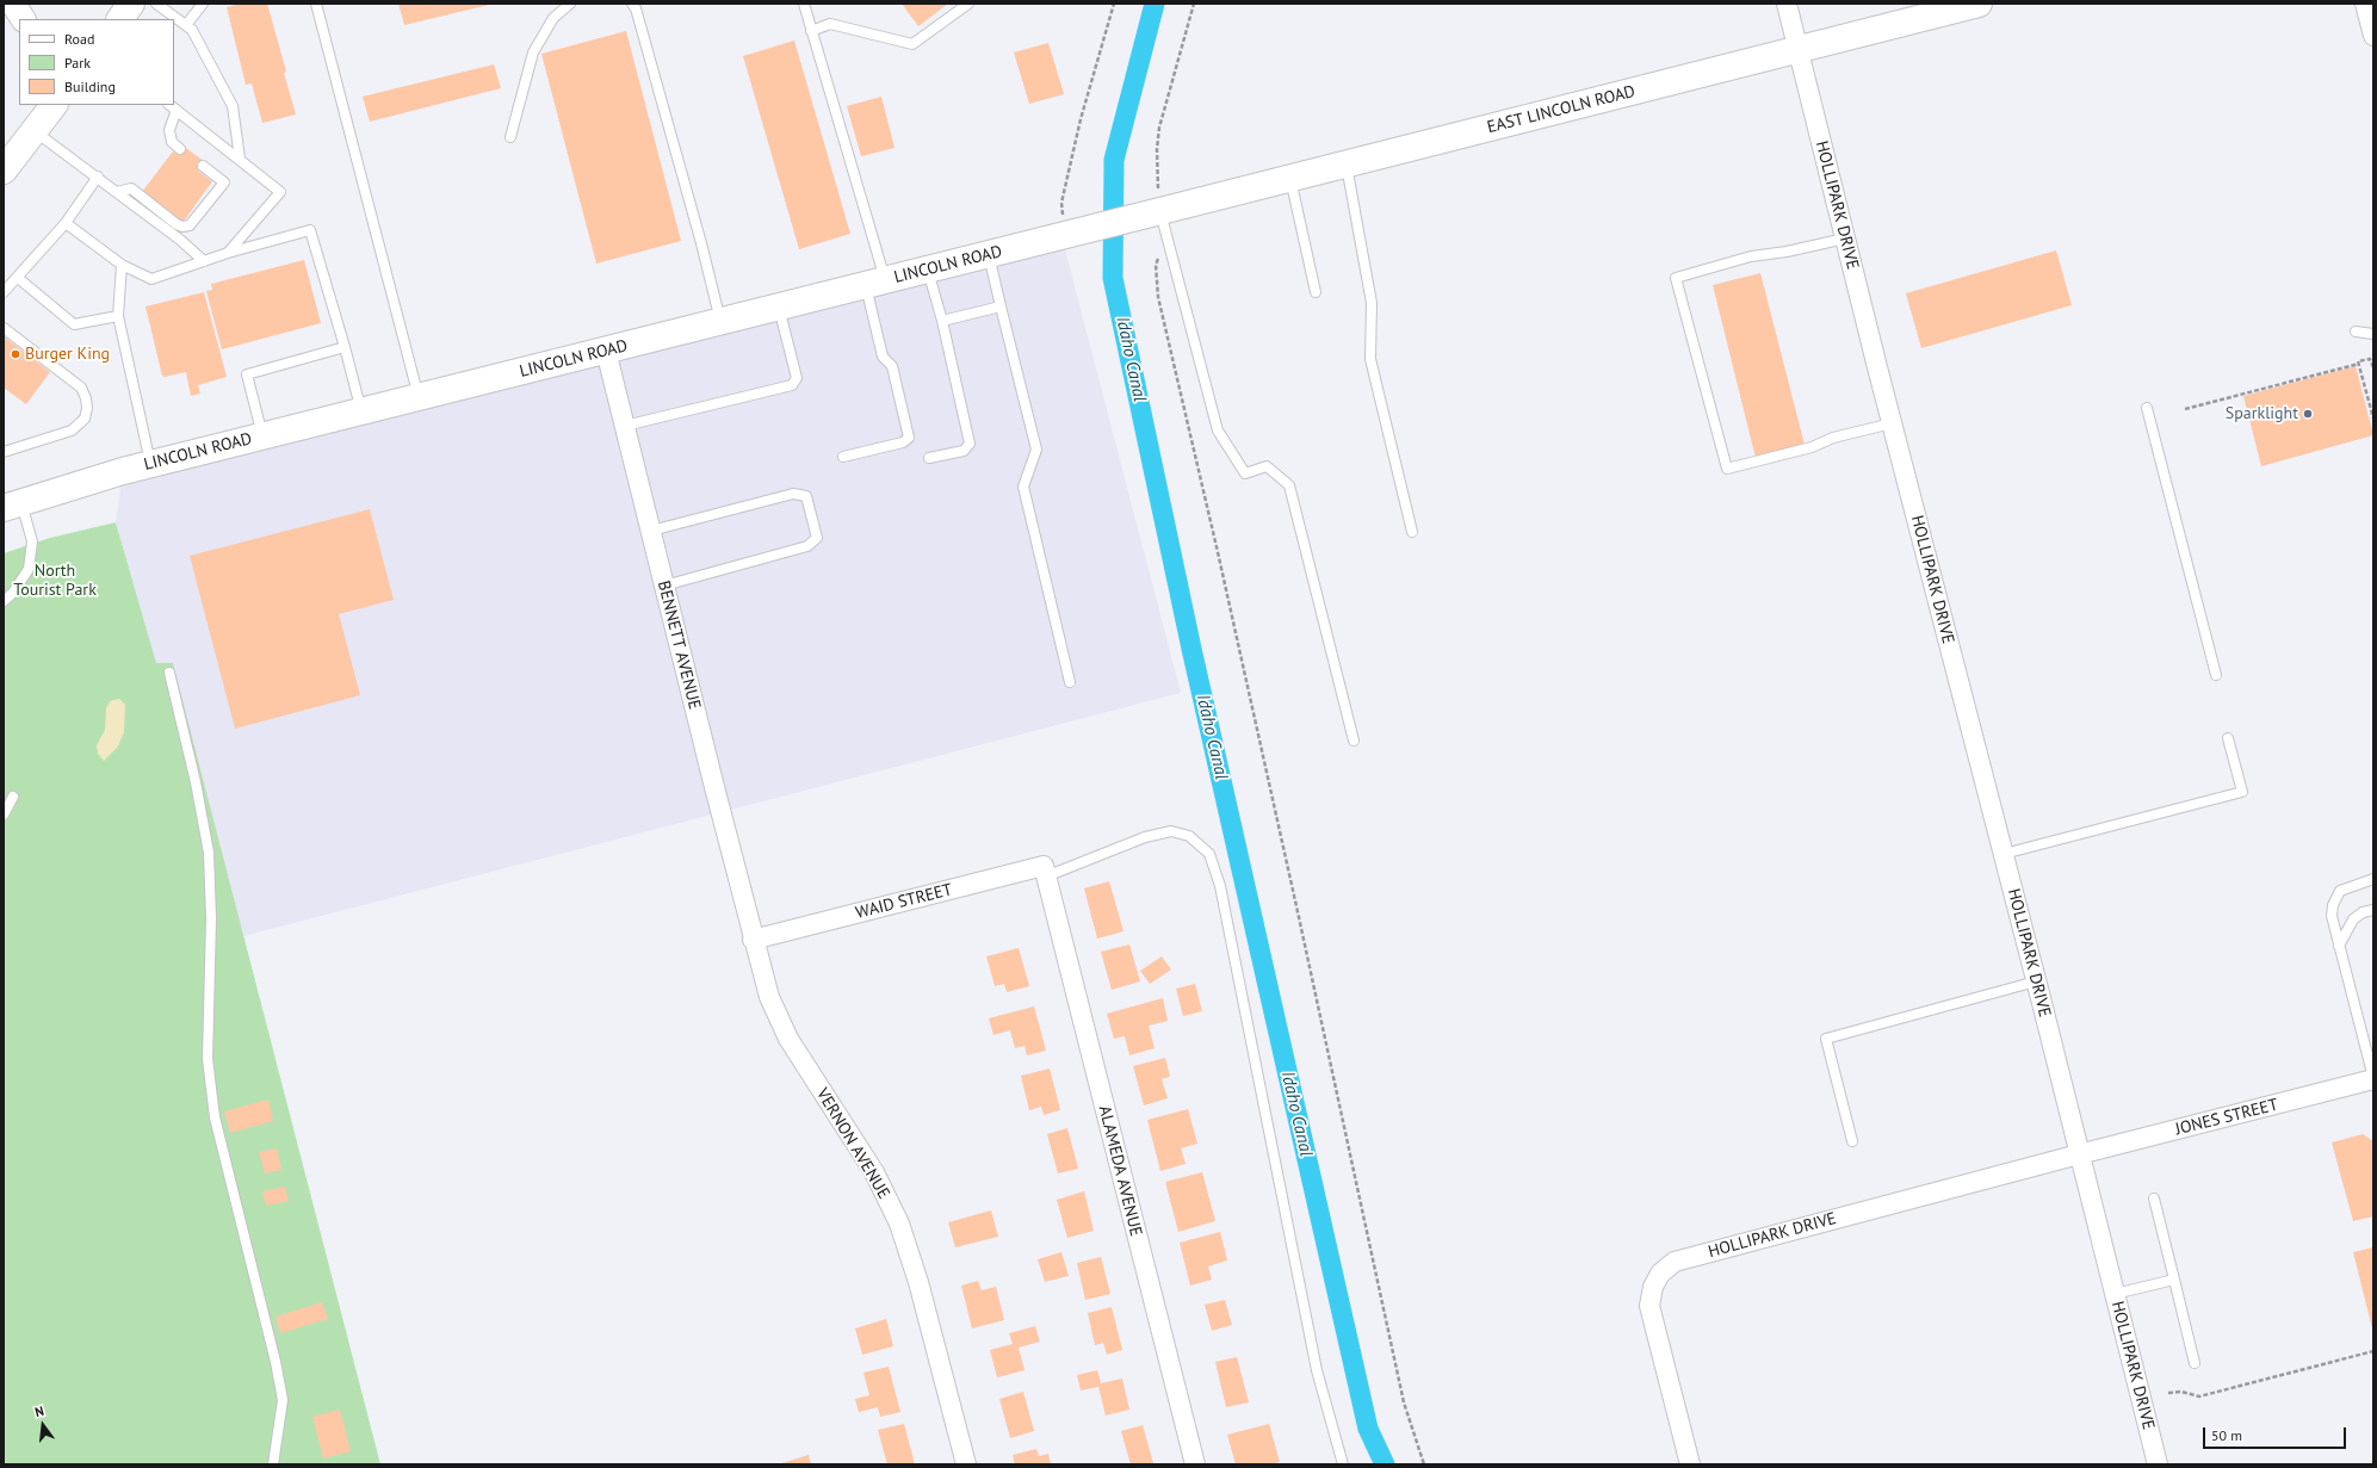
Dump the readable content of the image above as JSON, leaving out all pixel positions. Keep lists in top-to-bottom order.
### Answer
{
  "streets": {
    "main road": ["EAST LINCOLN ROAD", "LINCOLN ROAD"],
    "street": [
      "HOLLIPARK DRIVE",
      "BENNETT AVENUE",
      "WAID STREET",
      "JONES STREET",
      "VERNON AVENUE",
      "ALAMEDA AVENUE"
    ]
  },
  "crossings": [
    ["EAST LINCOLN ROAD", "HOLLIPARK DRIVE"],
    ["EAST LINCOLN ROAD", "LINCOLN ROAD"],
    ["HOLLIPARK DRIVE", "JONES STREET"],
    ["LINCOLN ROAD", "BENNETT AVENUE"],
    ["BENNETT AVENUE", "WAID STREET"],
    ["BENNETT AVENUE", "VERNON AVENUE"],
    ["WAID STREET", "VERNON AVENUE"],
    ["WAID STREET", "ALAMEDA AVENUE"]
  ],
  "water": ["Idaho Canal"],
  "parks": ["North Tourist Park"],
  "places": ["Burger King", "Sparklight"],
  "legend": ["Road", "Park", "Building"],
  "scale_bar": "50 m",
  "north": "top"
}
